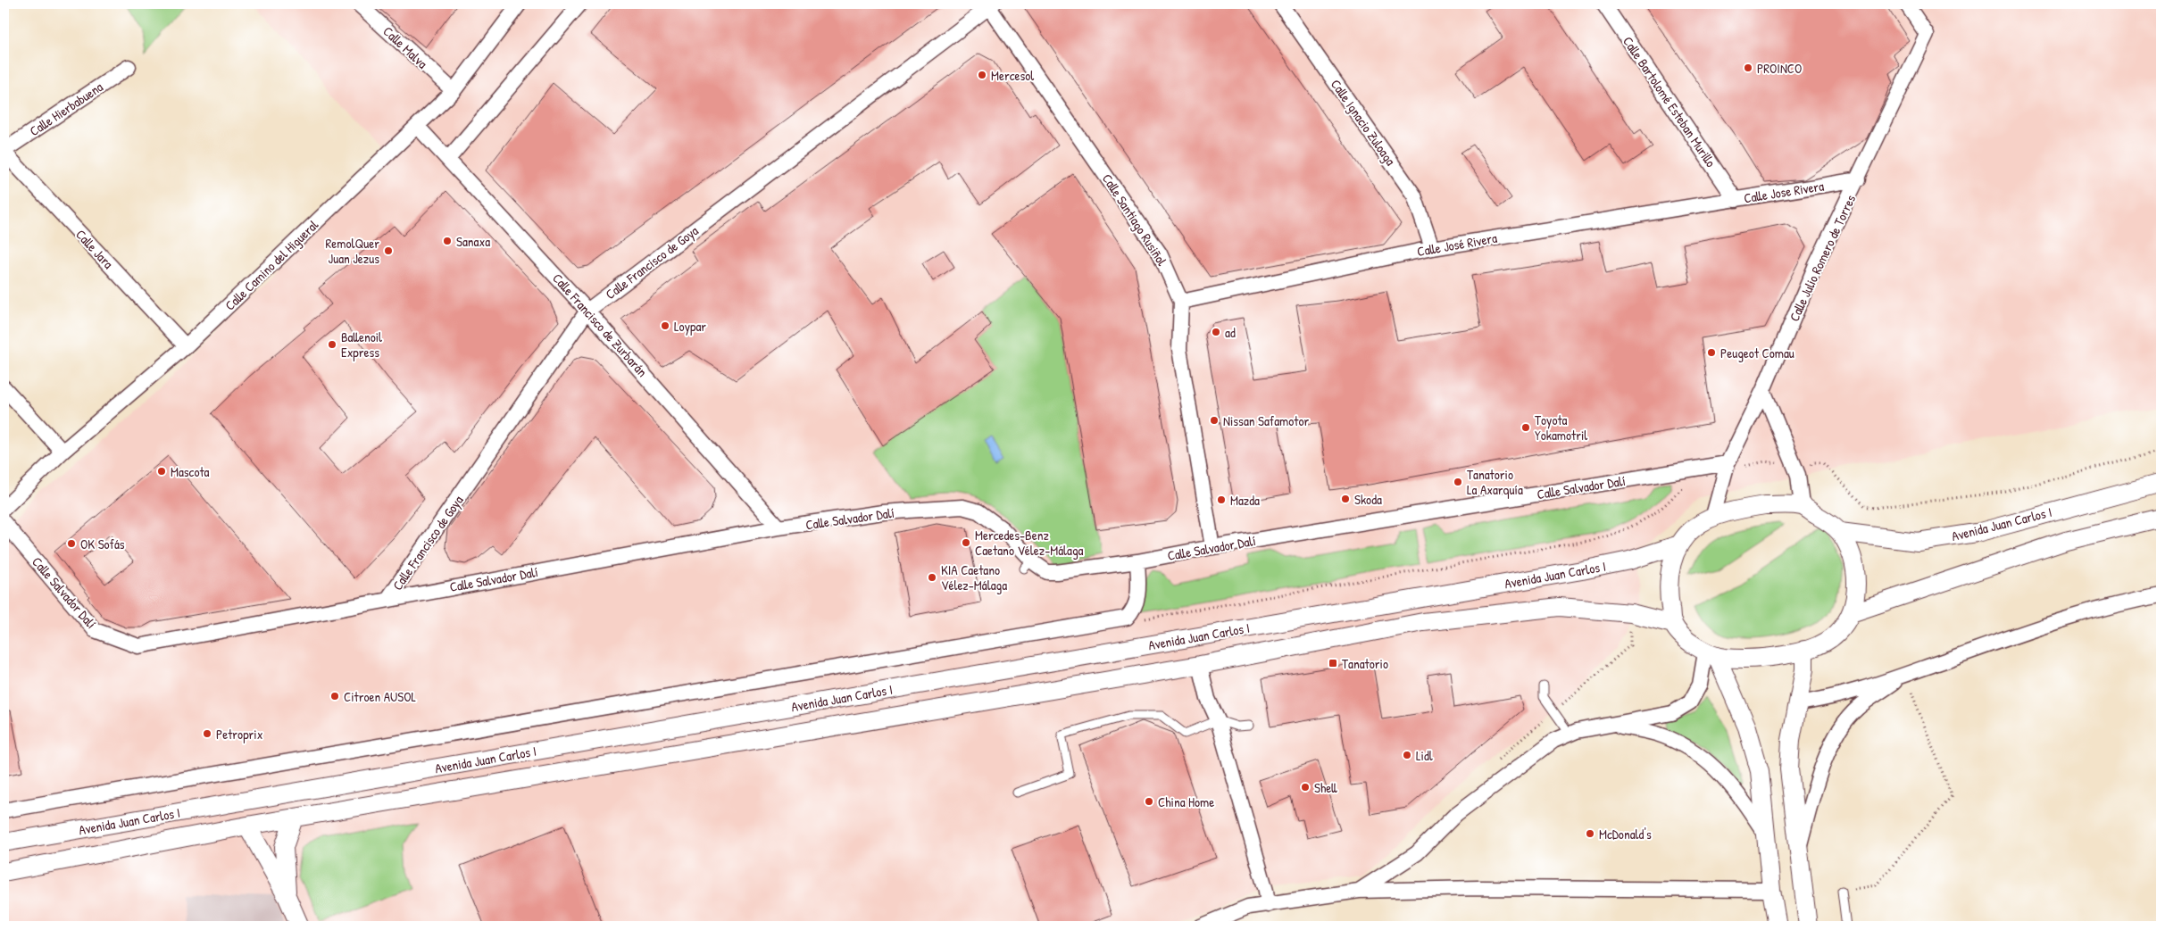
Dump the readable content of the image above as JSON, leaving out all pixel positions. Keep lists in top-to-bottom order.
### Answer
{
  "streets": {
    "street": [
      "Calle Malva",
      "Calle Bartolomé Esteban Murillo",
      "Calle Hierbabuena",
      "Calle Ignacio Zuloaga",
      "Calle Jose Rivera",
      "Calle Santiago Rusiñol",
      "Calle José Rivera",
      "Calle Jara",
      "Calle Julio Romero de Torres",
      "Calle Francisco de Goya",
      "Calle Camino del Higueral",
      "Calle Francisco de Zurbarán",
      "Calle Salvador Dalí",
      "Avenida Juan Carlos I"
    ]
  },
  "crossings": [
    ["Calle Malva", "Calle Camino del Higueral"],
    ["Calle Bartolomé Esteban Murillo", "Calle Jose Rivera"],
    ["Calle Bartolomé Esteban Murillo", "Calle José Rivera"],
    ["Calle Hierbabuena", "Calle Jara"],
    ["Calle Ignacio Zuloaga", "Calle José Rivera"],
    ["Calle Jose Rivera", "Calle José Rivera"],
    ["Calle Jose Rivera", "Calle Julio Romero de Torres"],
    ["Calle Santiago Rusiñol", "Calle José Rivera"],
    ["Calle Santiago Rusiñol", "Calle Francisco de Goya"],
    ["Calle Santiago Rusiñol", "Calle Salvador Dalí"],
    ["Calle Jara", "Calle Camino del Higueral"],
    ["Calle Julio Romero de Torres", "Calle Salvador Dalí"],
    ["Calle Francisco de Goya", "Calle Francisco de Zurbarán"],
    ["Calle Francisco de Goya", "Calle Salvador Dalí"],
    ["Calle Camino del Higueral", "Calle Francisco de Zurbarán"],
    ["Calle Francisco de Zurbarán", "Calle Salvador Dalí"]
  ],
  "places": {
    "other": [
      "PROINCO",
      "Mercesol",
      "Sanaxa",
      "RemolQuer Juan Jezus",
      "Loypar",
      "ad",
      "Ballenoil Express",
      "Peugeot Comau",
      "Nissan Safamotor",
      "Toyota Yokamotril",
      "Mascota",
      "Tanatorio La Axarquía",
      "Skoda",
      "Mazda",
      "Mercedes-Benz Caetano Vélez-Málaga",
      "OK Sofás",
      "KIA Caetano Vélez-Málaga",
      "Citroen AUSOL",
      "Petroprix",
      "Lidl",
      "Shell",
      "China Home",
      "McDonald's"
    ],
    "transit": ["Tanatorio"]
  }
}
